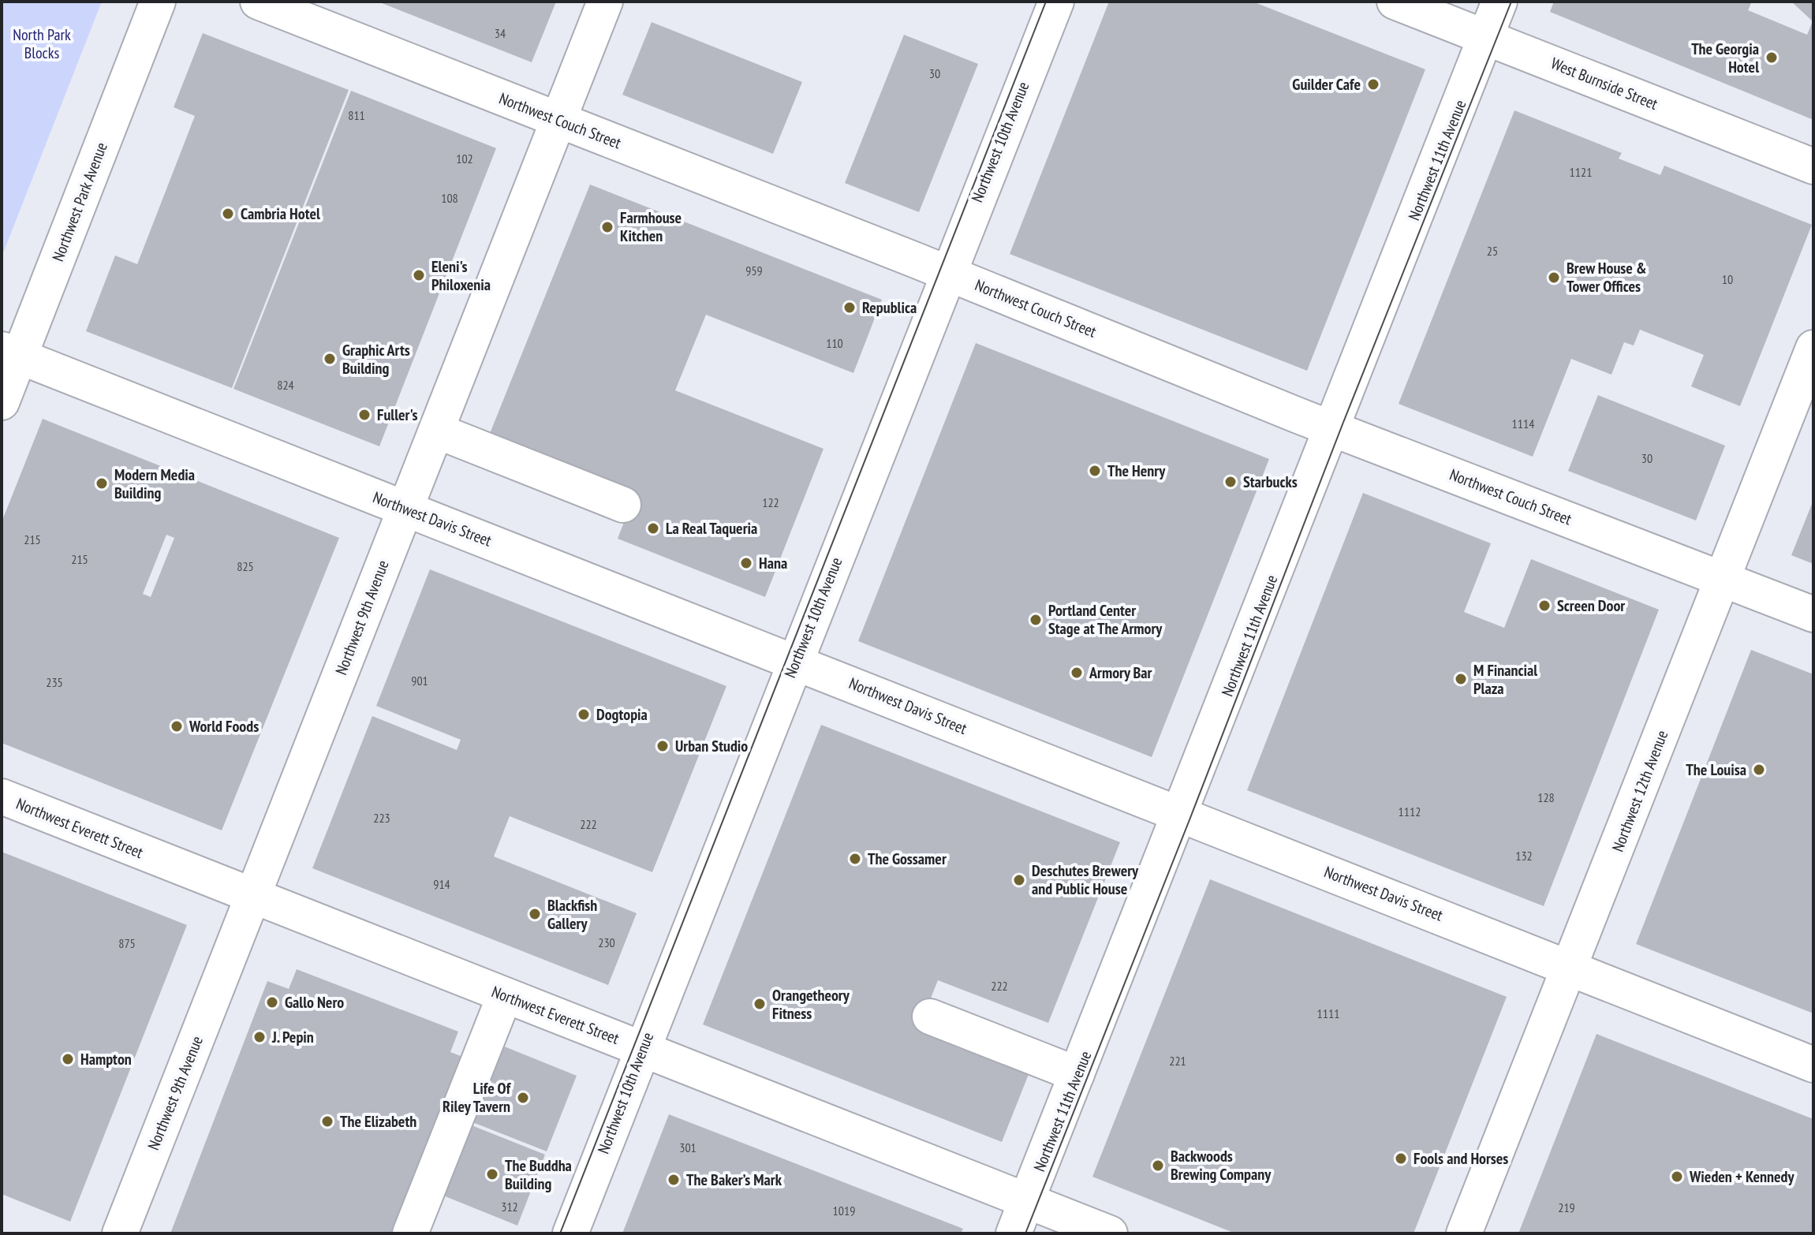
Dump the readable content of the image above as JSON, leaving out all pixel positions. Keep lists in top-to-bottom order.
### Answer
{
  "streets": {
    "street": [
      "West Burnside Street",
      "Northwest Couch Street",
      "Northwest 10th Avenue",
      "Northwest 11th Avenue",
      "Northwest Park Avenue",
      "Northwest Davis Street",
      "Northwest 9th Avenue",
      "Northwest 12th Avenue",
      "Northwest Everett Street"
    ]
  },
  "crossings": [
    ["West Burnside Street", "Northwest 11th Avenue"],
    ["Northwest Couch Street", "Northwest 10th Avenue"],
    ["Northwest Couch Street", "Northwest 11th Avenue"],
    ["Northwest Couch Street", "Northwest 9th Avenue"],
    ["Northwest Couch Street", "Northwest 12th Avenue"],
    ["Northwest 10th Avenue", "Northwest Davis Street"],
    ["Northwest 10th Avenue", "Northwest Everett Street"],
    ["Northwest 11th Avenue", "Northwest Davis Street"],
    ["Northwest 11th Avenue", "Northwest Everett Street"],
    ["Northwest Park Avenue", "Northwest Davis Street"],
    ["Northwest Davis Street", "Northwest 9th Avenue"],
    ["Northwest Davis Street", "Northwest 12th Avenue"],
    ["Northwest 9th Avenue", "Northwest Everett Street"]
  ],
  "parks": ["North Park Blocks"],
  "places": [
    "The Georgia Hotel",
    "Guilder Cafe",
    "Cambria Hotel",
    "Farmhouse Kitchen",
    "Eleni's Philoxenia",
    "Brew House & Tower Offices",
    "Republica",
    "Graphic Arts Building",
    "Fuller's",
    "The Henry",
    "Starbucks",
    "Modern Media Building",
    "La Real Taqueria",
    "Hana",
    "Screen Door",
    "Portland Center Stage at The Armory",
    "Armory Bar",
    "M Financial Plaza",
    "Dogtopia",
    "World Foods",
    "Urban Studio",
    "The Louisa",
    "The Gossamer",
    "Deschutes Brewery and Public House",
    "Blackfish Gallery",
    "Gallo Nero",
    "Orangetheory Fitness",
    "J. Pepin",
    "Hampton",
    "Life Of Riley Tavern",
    "The Elizabeth",
    "Fools and Horses",
    "Backwoods Brewing Company",
    "The Buddha Building",
    "Wieden + Kennedy",
    "The Baker’s Mark"
  ],
  "house_numbers": [
    "34",
    "30",
    "811",
    "102",
    "1121",
    "108",
    "25",
    "959",
    "10",
    "110",
    "824",
    "1114",
    "30",
    "122",
    "215",
    "215",
    "825",
    "901",
    "235",
    "128",
    "1112",
    "223",
    "222",
    "132",
    "914",
    "230",
    "875",
    "222",
    "1111",
    "221",
    "301",
    "312",
    "219",
    "1019"
  ]
}
